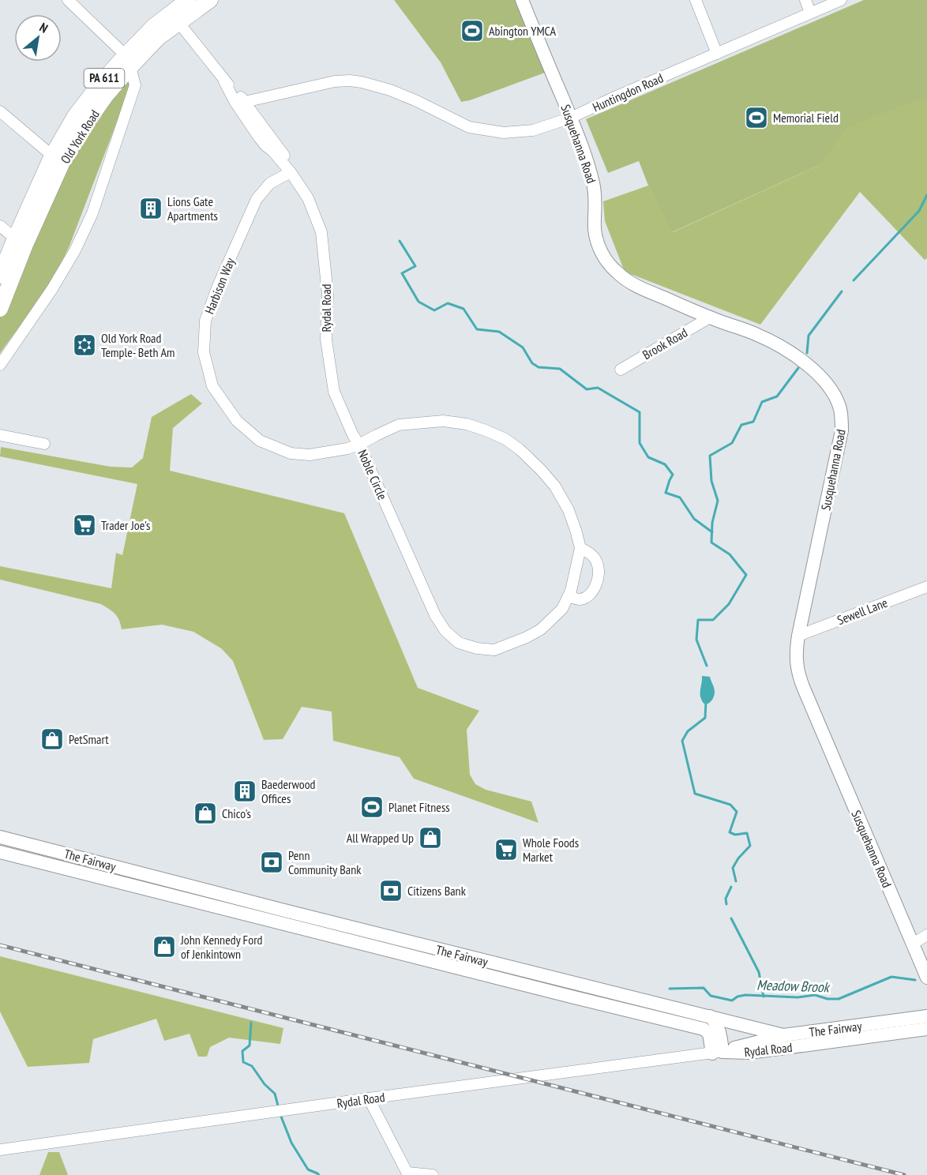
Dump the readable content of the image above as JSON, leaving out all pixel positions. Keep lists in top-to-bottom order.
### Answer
{
  "streets": {
    "highway": ["PA 611", "Old York Road"],
    "main road": ["Susquehanna Road", "Rydal Road", "The Fairway"],
    "street": [
      "Huntingdon Road",
      "Harbison Way",
      "Brook Road",
      "Noble Circle",
      "Sewell Lane"
    ]
  },
  "crossings": [
    ["Huntingdon Road", "Susquehanna Road"],
    ["Huntingdon Road", "Rydal Road"],
    ["Old York Road", "Rydal Road"],
    ["Susquehanna Road", "Brook Road"],
    ["Susquehanna Road", "Sewell Lane"],
    ["Harbison Way", "Rydal Road"],
    ["Harbison Way", "Noble Circle"],
    ["Rydal Road", "Noble Circle"],
    ["Rydal Road", "The Fairway"]
  ],
  "water": ["Meadow Brook"],
  "places": {
    "sports": ["Abington YMCA", "Memorial Field", "Planet Fitness"],
    "building": ["Lions Gate Apartments", "Baederwood Offices"],
    "synagogue": ["Old York Road Temple- Beth Am"],
    "supermarket": ["Trader Joe's", "Whole Foods Market"],
    "shop": [
      "PetSmart",
      "Chico's",
      "All Wrapped Up",
      "John Kennedy Ford of Jenkintown"
    ],
    "bank": ["Penn Community Bank", "Citizens Bank"]
  },
  "north": "top right"
}
